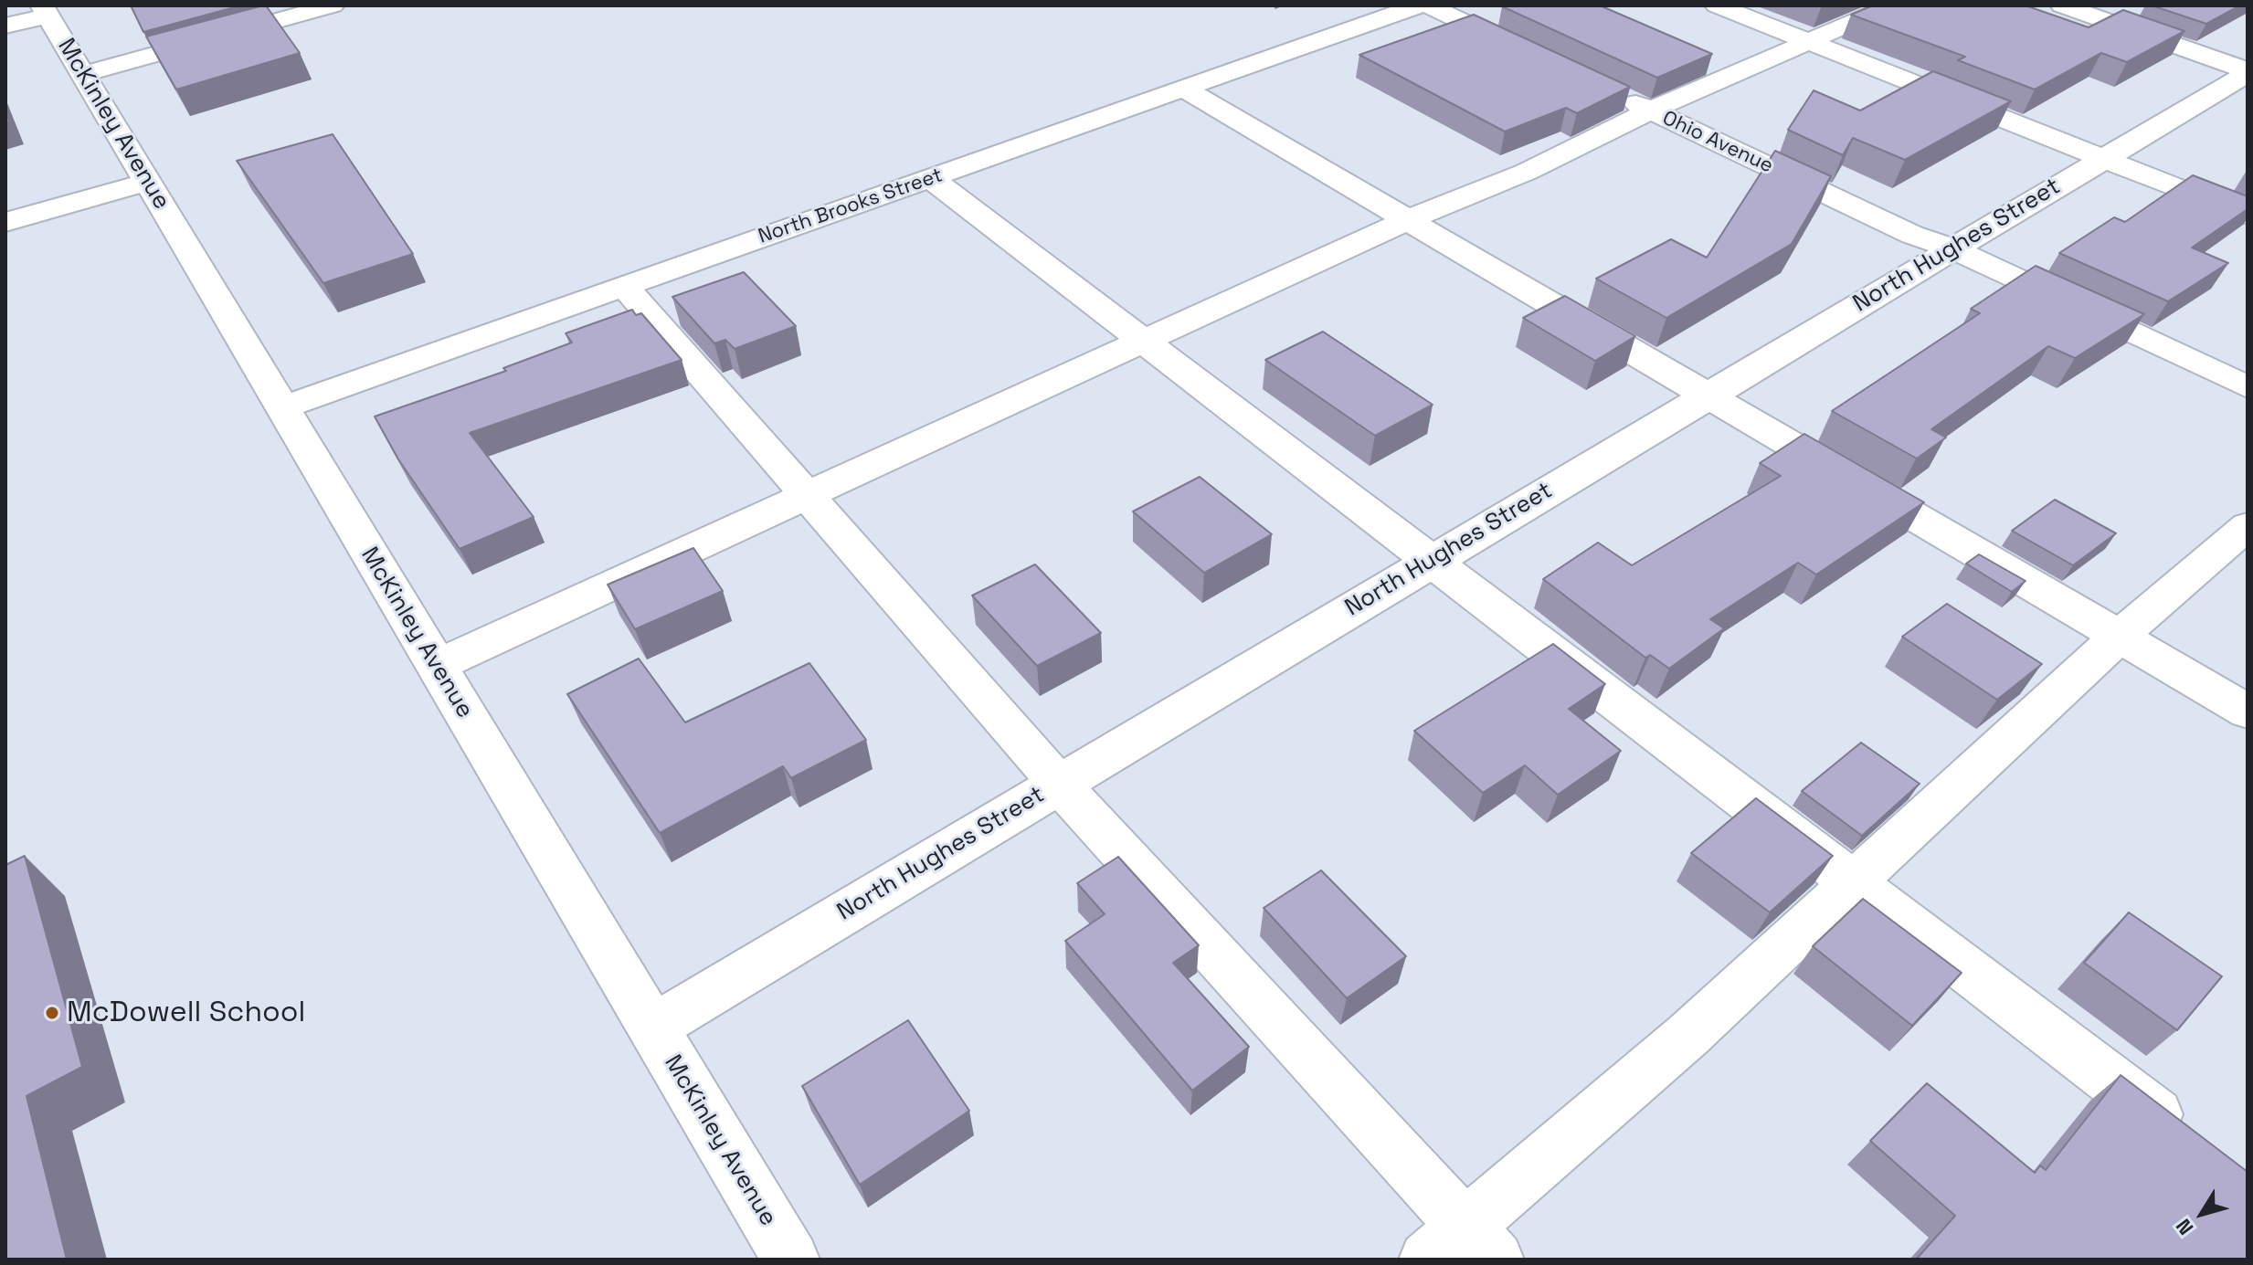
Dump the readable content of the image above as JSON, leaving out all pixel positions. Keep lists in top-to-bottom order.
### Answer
{
  "streets": {
    "street": [
      "McKinley Avenue",
      "Ohio Avenue",
      "North Brooks Street",
      "North Hughes Street"
    ]
  },
  "crossings": [
    ["McKinley Avenue", "North Brooks Street"],
    ["McKinley Avenue", "North Hughes Street"],
    ["Ohio Avenue", "North Hughes Street"]
  ],
  "places": ["McDowell School"],
  "north": "bottom left"
}
